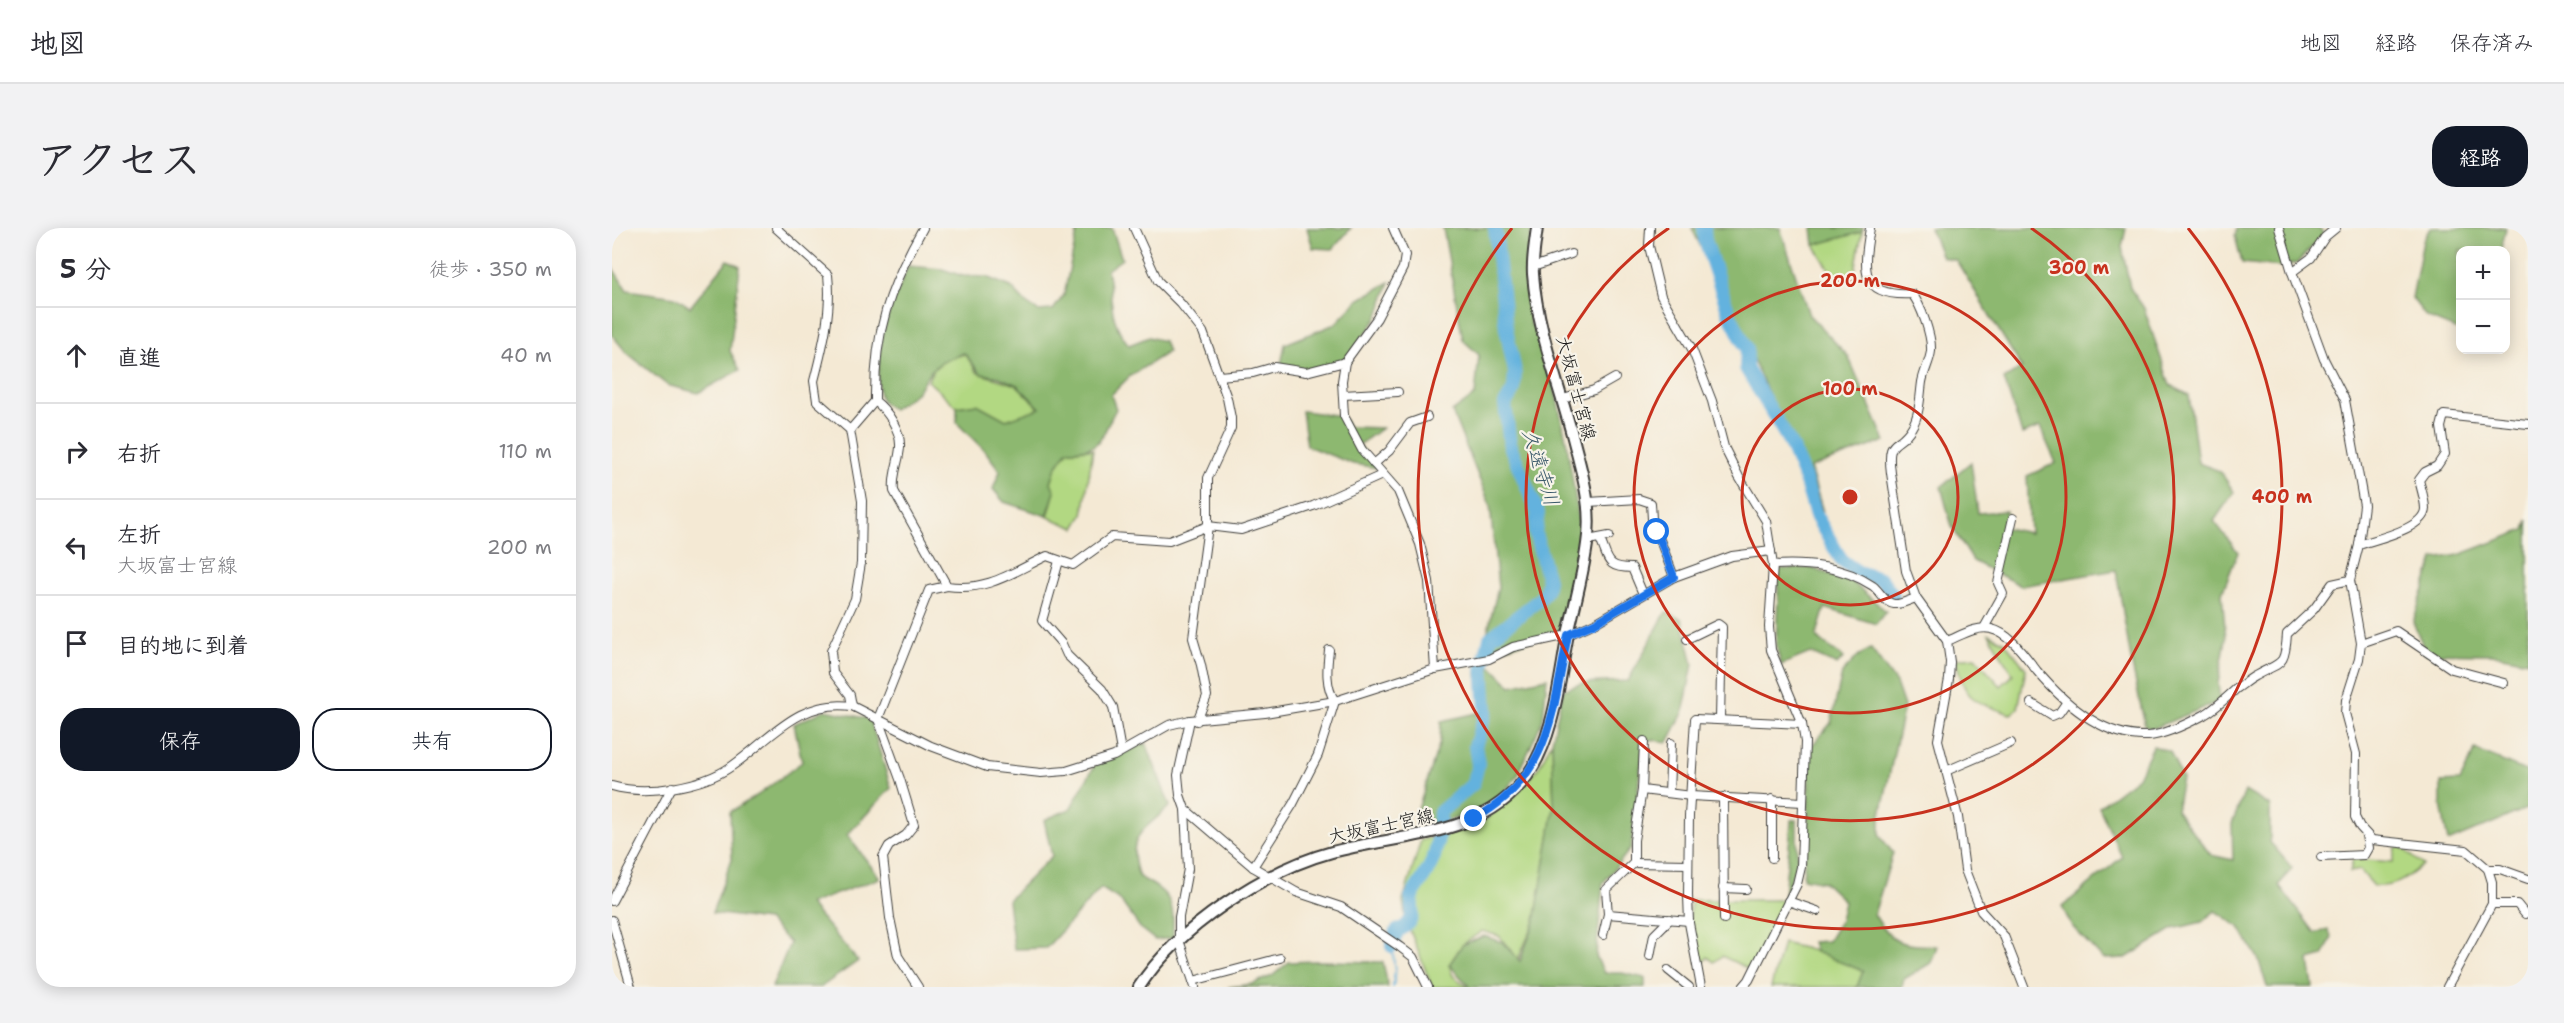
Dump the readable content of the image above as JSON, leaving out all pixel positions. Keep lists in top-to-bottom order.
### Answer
{
  "streets": {
    "main road": ["大坂富士宮線"]
  },
  "water": ["久遠寺川"],
  "page": {
    "header": "地図",
    "nav": ["地図", "経路", "保存済み"],
    "title": "アクセス",
    "buttons": [
      "経路",
      ["保存", "共有"]
    ],
    "heading": ["5 分", "徒歩 · 350 m"],
    "map_buttons": ["+", "−"],
    "list": [
      ["直進", "40 m"],
      ["右折", "110 m"],
      ["左折", "大坂富士宮線", "200 m"],
      "目的地に到着"
    ]
  },
  "rings": [
    "300 m",
    "200 m",
    "100 m",
    "400 m"
  ]
}
